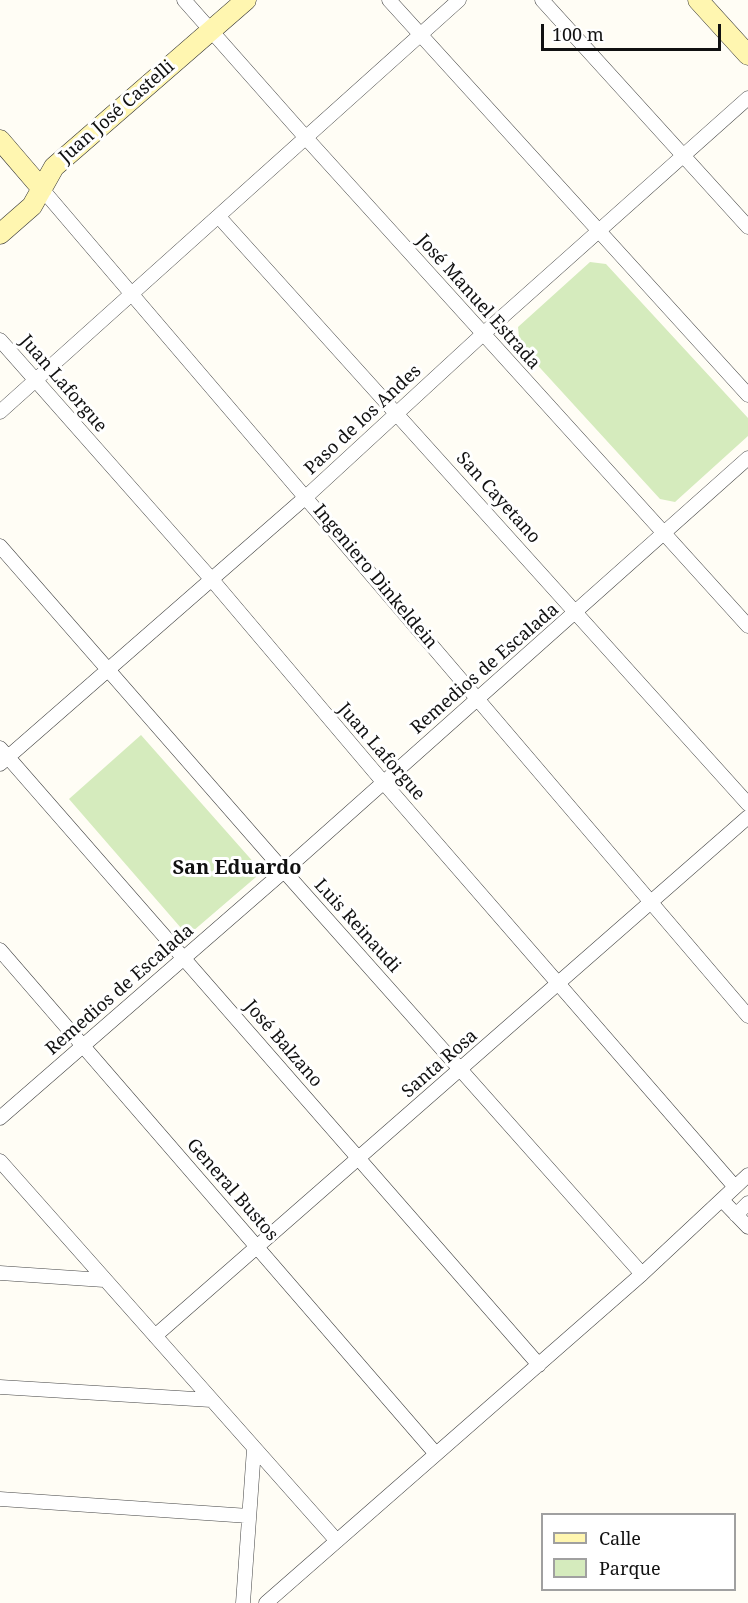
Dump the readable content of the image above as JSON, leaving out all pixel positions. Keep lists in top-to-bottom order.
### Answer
{
  "streets": {
    "main road": ["Juan José Castelli", "Ingeniero Dinkeldein"],
    "street": [
      "José Manuel Estrada",
      "Juan Laforgue",
      "Paso de los Andes",
      "San Cayetano",
      "Remedios de Escalada",
      "Luis Reinaudi",
      "José Balzano",
      "Santa Rosa",
      "General Bustos"
    ]
  },
  "crossings": [
    ["Juan José Castelli", "José Manuel Estrada"],
    ["Juan José Castelli", "Ingeniero Dinkeldein"],
    ["José Manuel Estrada", "Paso de los Andes"],
    ["José Manuel Estrada", "Remedios de Escalada"],
    ["Juan Laforgue", "Paso de los Andes"],
    ["Juan Laforgue", "Remedios de Escalada"],
    ["Juan Laforgue", "Santa Rosa"],
    ["Paso de los Andes", "San Cayetano"],
    ["Paso de los Andes", "Ingeniero Dinkeldein"],
    ["Paso de los Andes", "Luis Reinaudi"],
    ["Paso de los Andes", "José Balzano"],
    ["San Cayetano", "Remedios de Escalada"],
    ["Ingeniero Dinkeldein", "Remedios de Escalada"],
    ["Ingeniero Dinkeldein", "Santa Rosa"],
    ["Remedios de Escalada", "Luis Reinaudi"],
    ["Remedios de Escalada", "José Balzano"],
    ["Remedios de Escalada", "General Bustos"],
    ["Luis Reinaudi", "Santa Rosa"],
    ["José Balzano", "Santa Rosa"],
    ["Santa Rosa", "General Bustos"]
  ],
  "districts": ["San Eduardo"],
  "legend": ["Calle", "Parque"],
  "scale_bar": "100 m"
}
